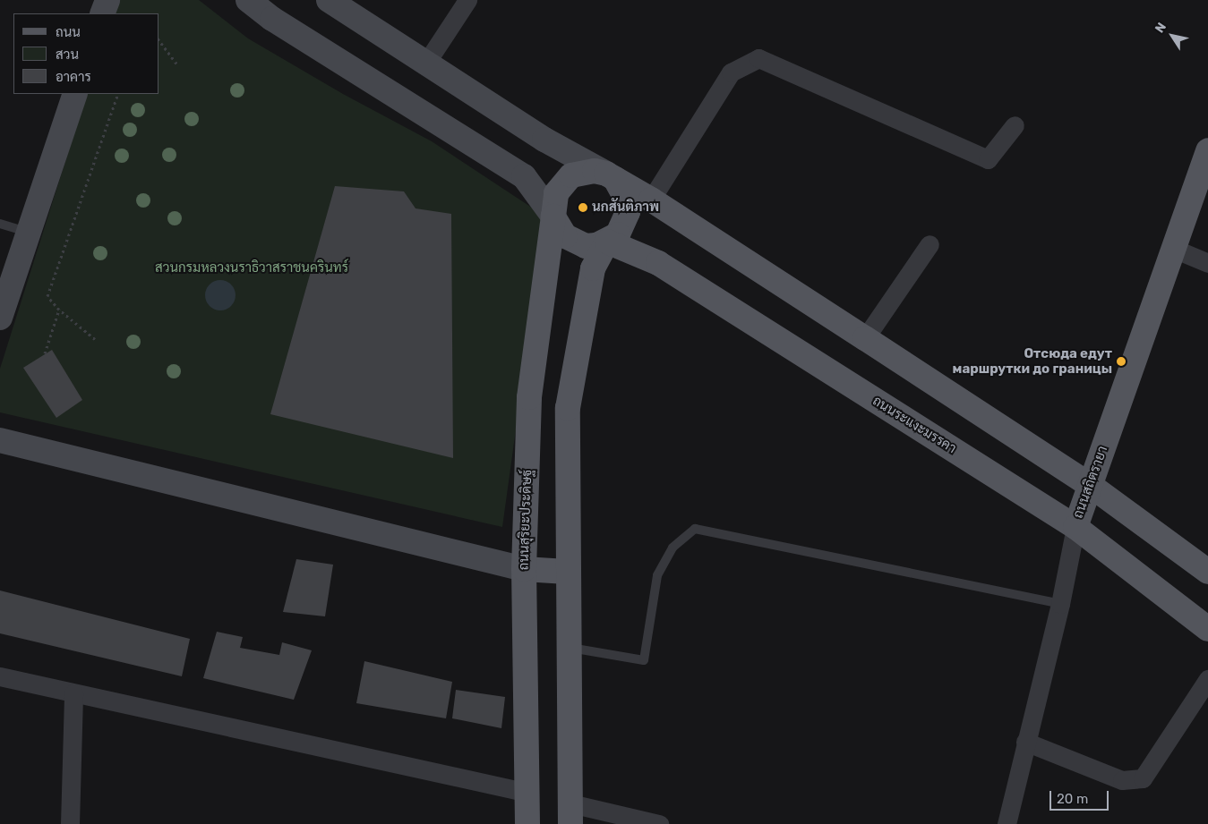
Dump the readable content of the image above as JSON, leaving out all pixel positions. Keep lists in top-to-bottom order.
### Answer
{
  "streets": {
    "main road": ["ถนนระแงะมรรคา", "ถนนสถิตรายา", "ถนนสุริยะประดิษฐ์"]
  },
  "crossings": [
    ["ถนนระแงะมรรคา", "ถนนสถิตรายา"],
    ["ถนนระแงะมรรคา", "ถนนสุริยะประดิษฐ์"]
  ],
  "parks": ["สวนกรมหลวงนราธิวาสราชนครินทร์"],
  "places": ["นกสันติภาพ", "Отсюда едут маршрутки до границы"],
  "legend": ["ถนน", "สวน", "อาคาร"],
  "scale_bar": "20 m",
  "north": "top left"
}
